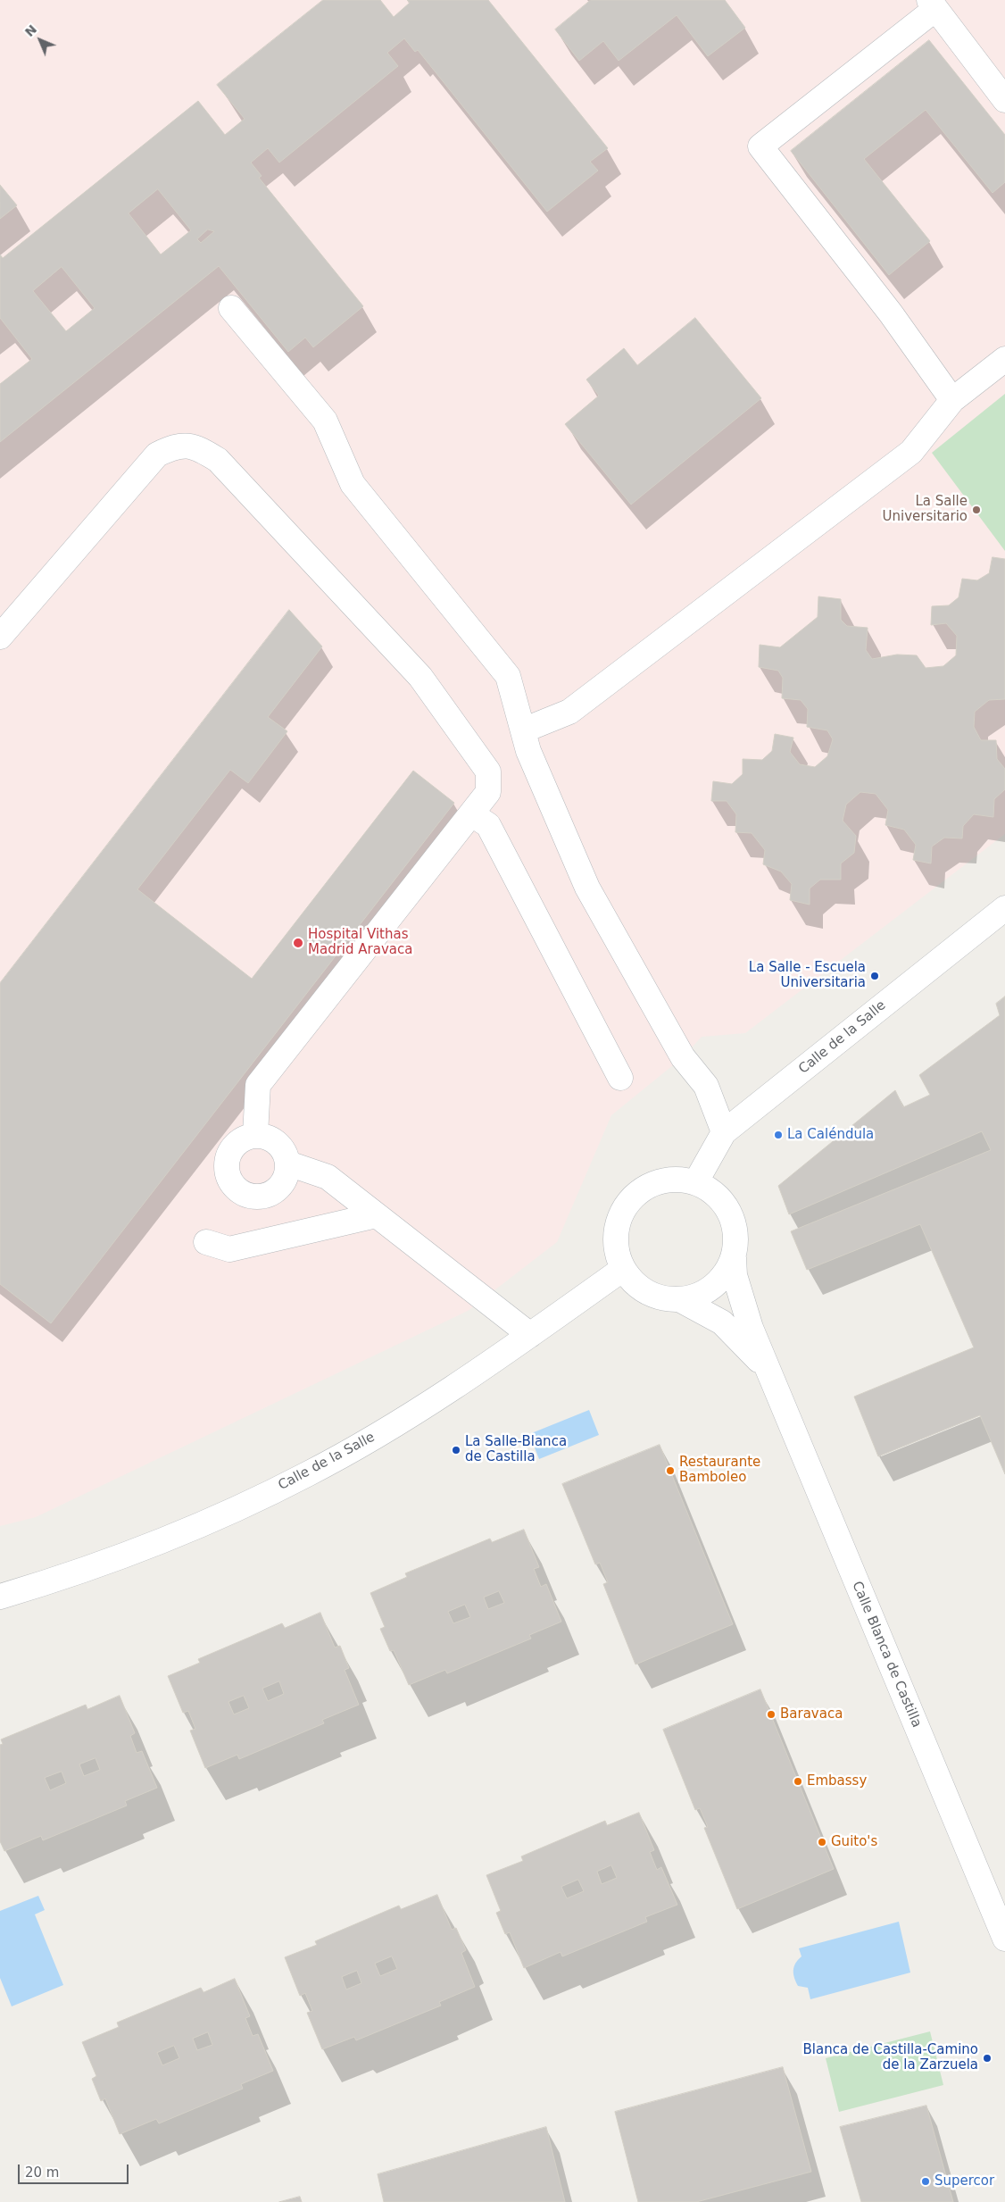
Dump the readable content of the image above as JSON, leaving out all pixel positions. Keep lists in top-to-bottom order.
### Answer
{
  "streets": {
    "street": ["Calle de la Salle", "Calle Blanca de Castilla"]
  },
  "crossings": [
    ["Calle de la Salle", "Calle Blanca de Castilla"]
  ],
  "places": [
    "La Salle Universitario",
    "Hospital Vithas Madrid Aravaca",
    "La Salle - Escuela Universitaria",
    "La Caléndula",
    "La Salle-Blanca de Castilla",
    "Restaurante Bamboleo",
    "Baravaca",
    "Embassy",
    "Guito's",
    "Blanca de Castilla-Camino de la Zarzuela",
    "Supercor"
  ],
  "scale_bar": "20 m",
  "north": "top left"
}
